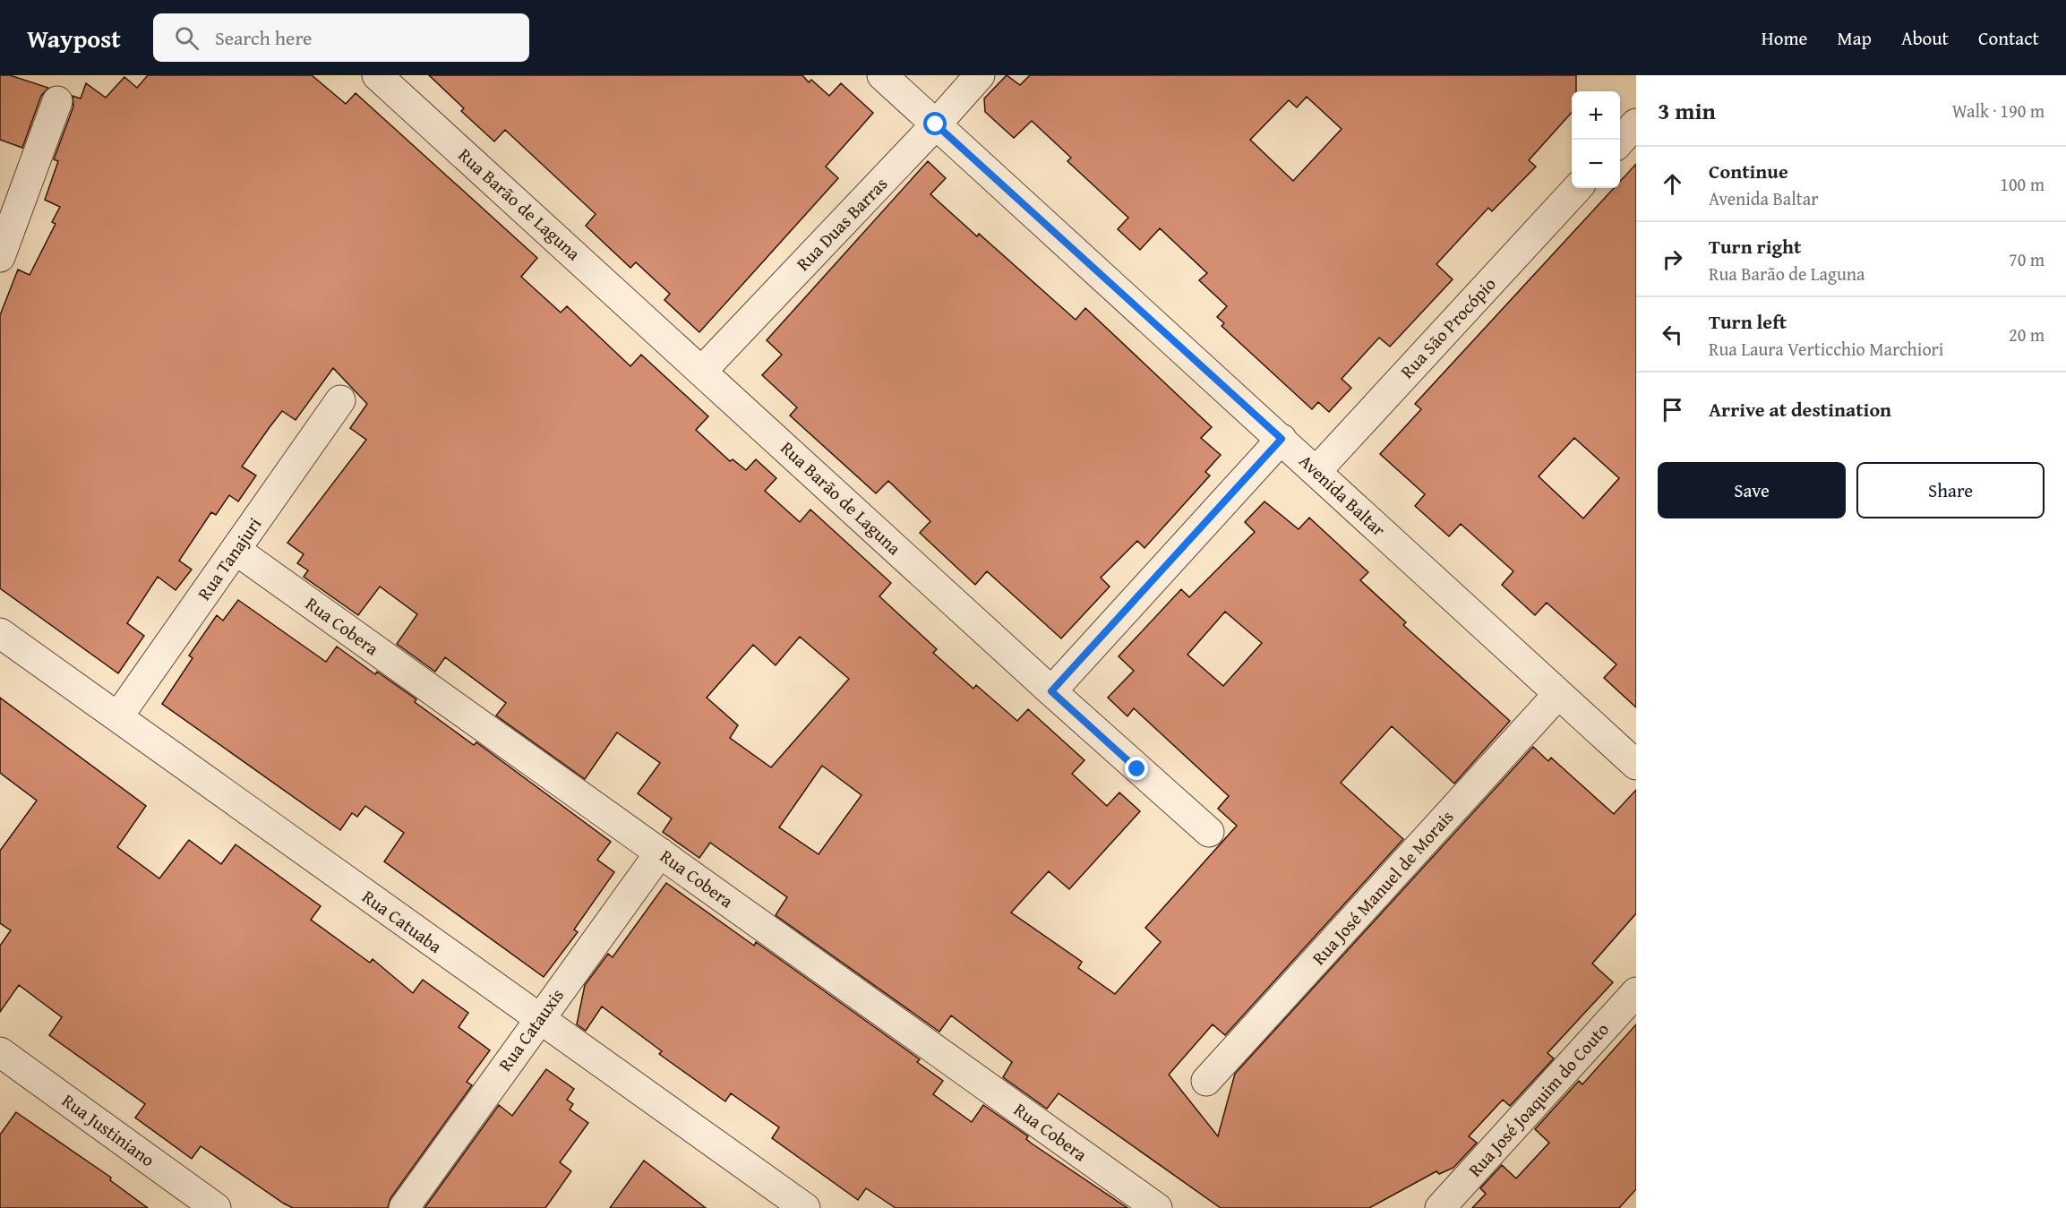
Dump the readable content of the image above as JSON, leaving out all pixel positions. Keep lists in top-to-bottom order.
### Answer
{
  "streets": {
    "street": [
      "Rua Barão de Laguna",
      "Rua Duas Barras",
      "Rua São Procópio",
      "Avenida Baltar",
      "Rua Tanajuri",
      "Rua Cobera",
      "Rua José Manuel de Morais",
      "Rua Catuaba",
      "Rua Catauxis",
      "Rua José Joaquim do Couto",
      "Rua Justiniano"
    ]
  },
  "crossings": [
    ["Rua Barão de Laguna", "Rua Duas Barras"],
    ["Rua Duas Barras", "Avenida Baltar"],
    ["Rua São Procópio", "Avenida Baltar"],
    ["Avenida Baltar", "Rua José Manuel de Morais"],
    ["Rua Tanajuri", "Rua Cobera"],
    ["Rua Tanajuri", "Rua Catuaba"],
    ["Rua Cobera", "Rua Catauxis"],
    ["Rua Catuaba", "Rua Catauxis"]
  ],
  "page": {
    "header": "Waypost",
    "search": "Search here",
    "nav": [
      "Home",
      "Map",
      "About",
      "Contact"
    ],
    "heading": ["3 min", "Walk · 190 m"],
    "map_buttons": ["+", "−"],
    "list": [
      ["Continue", "Avenida Baltar", "100 m"],
      ["Turn right", "Rua Barão de Laguna", "70 m"],
      ["Turn left", "Rua Laura Verticchio Marchiori", "20 m"],
      "Arrive at destination"
    ],
    "buttons": ["Save", "Share"]
  }
}
